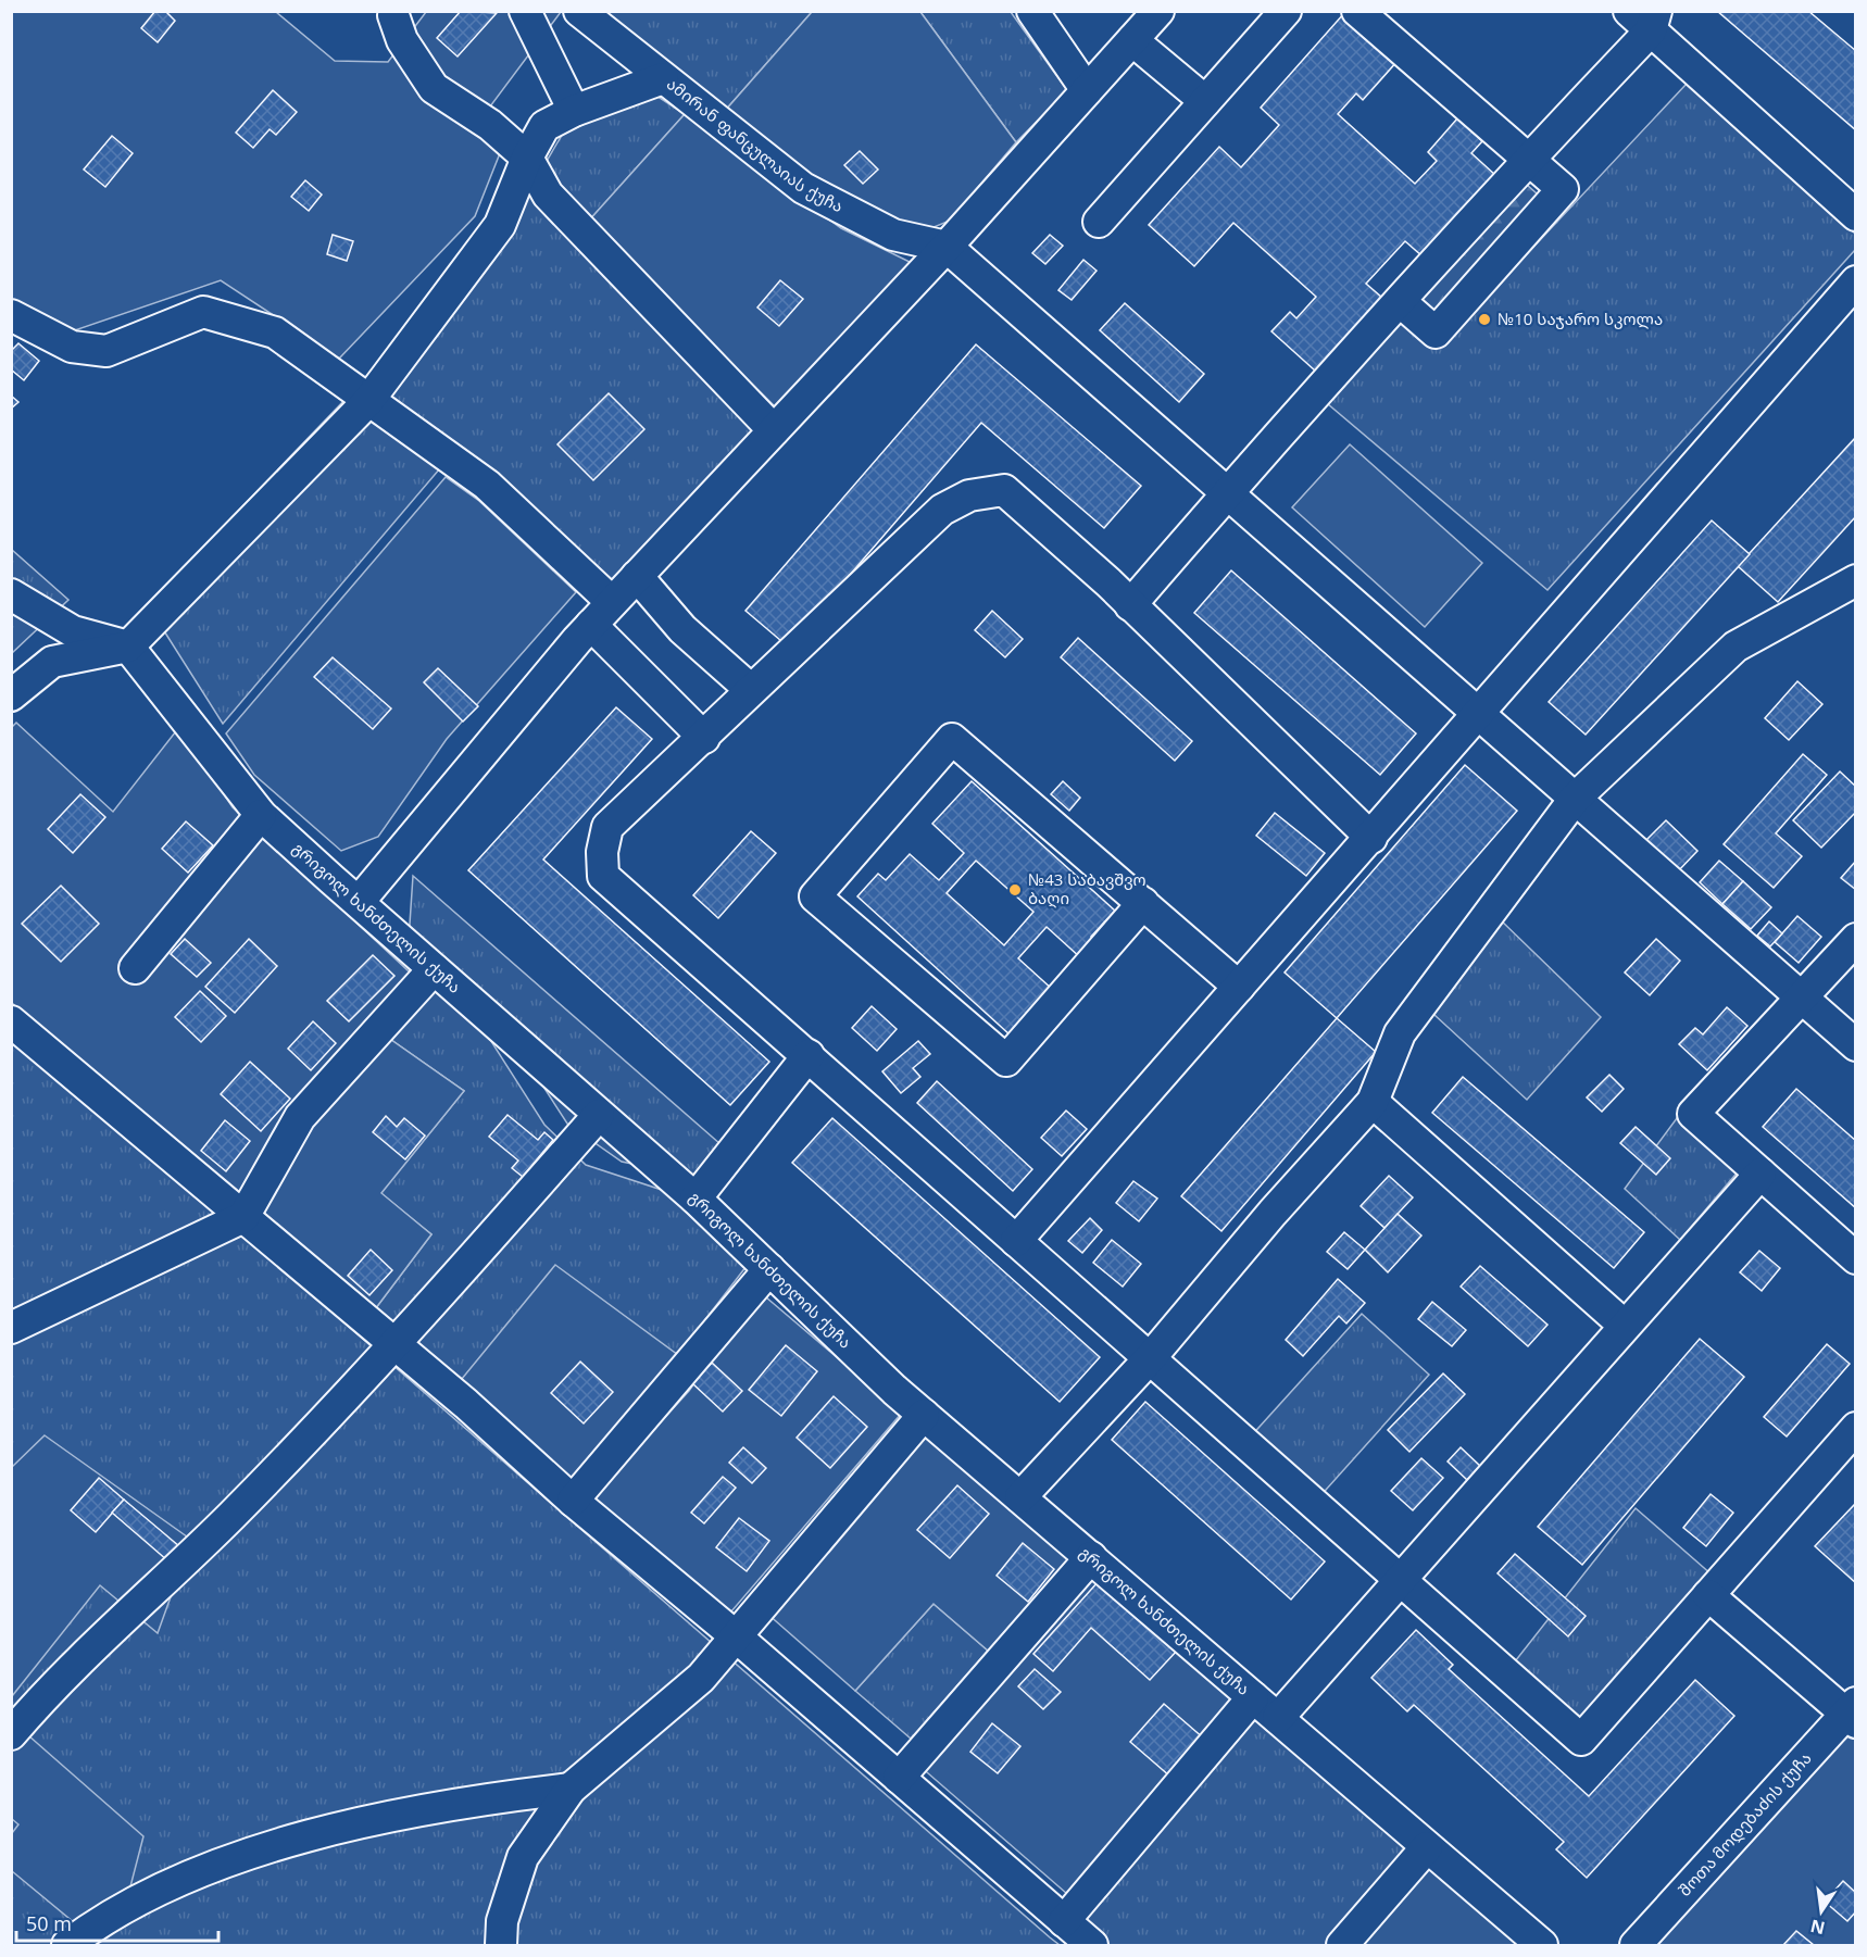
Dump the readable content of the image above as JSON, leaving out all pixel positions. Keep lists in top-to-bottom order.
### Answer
{
  "streets": {
    "street": ["ამირან ფანცულაიას ქუჩა", "გრიგოლ ხანძთელის ქუჩა", "შოთა მოდებაძის ქუჩა"]
  },
  "places": ["№10 საჯარო სკოლა", "№43 საბავშვო ბაღი"],
  "scale_bar": "50 m",
  "north": "bottom"
}
